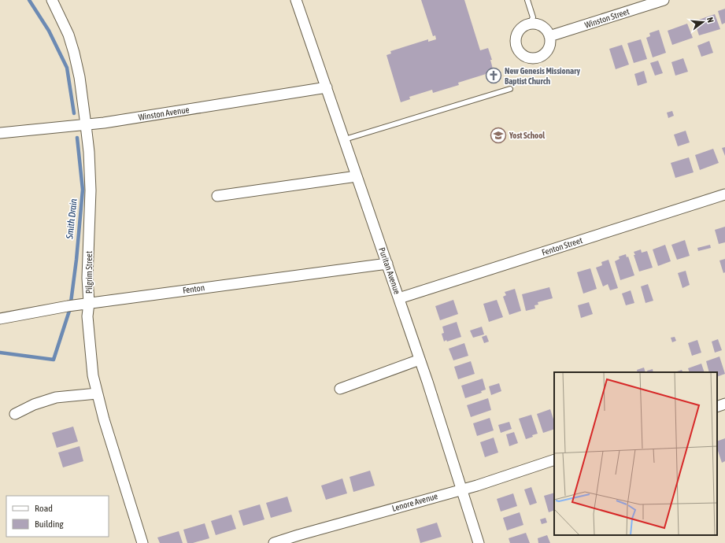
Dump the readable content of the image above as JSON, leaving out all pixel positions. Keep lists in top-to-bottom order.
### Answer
{
  "streets": {
    "street": [
      "Winston Street",
      "Winston Avenue",
      "Fenton Street",
      "Puritan Avenue",
      "Pilgrim Street",
      "Fenton",
      "Lenore Avenue"
    ]
  },
  "crossings": [
    ["Winston Avenue", "Puritan Avenue"],
    ["Winston Avenue", "Pilgrim Street"],
    ["Fenton Street", "Puritan Avenue"],
    ["Puritan Avenue", "Fenton"],
    ["Puritan Avenue", "Lenore Avenue"],
    ["Pilgrim Street", "Fenton"]
  ],
  "water": ["Smith Drain"],
  "places": {
    "church": ["New Genesis Missionary Baptist Church"],
    "school or university": ["Yost School"]
  },
  "legend": ["Road", "Building"],
  "north": "right"
}
